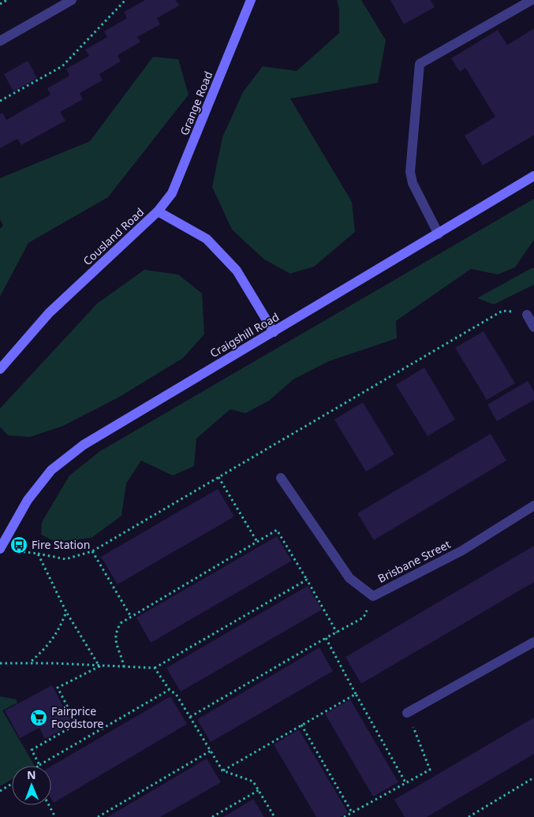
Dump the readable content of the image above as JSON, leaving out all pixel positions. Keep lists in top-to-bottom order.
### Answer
{
  "streets": {
    "street": [
      "Grange Road",
      "Cousland Road",
      "Craigshill Road",
      "Brisbane Street"
    ]
  },
  "crossings": [
    ["Grange Road", "Cousland Road"],
    ["Cousland Road", "Craigshill Road"]
  ],
  "places": {
    "bus stop": ["Fire Station"],
    "supermarket": ["Fairprice Foodstore"]
  },
  "north": "top"
}
